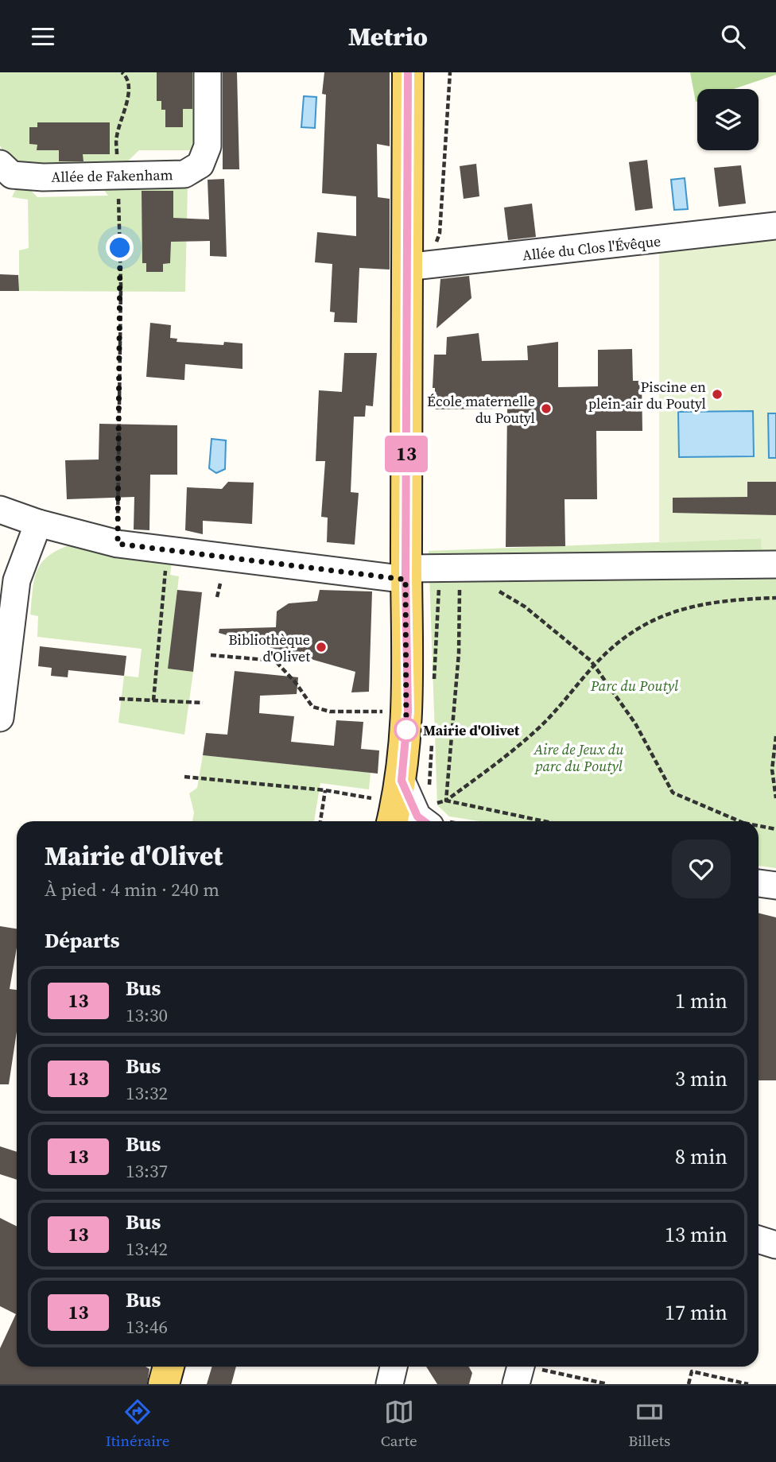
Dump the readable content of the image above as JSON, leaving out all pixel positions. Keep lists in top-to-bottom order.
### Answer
{
  "streets": {
    "street": ["Allée de Fakenham", "Allée du Clos l'Évêque"]
  },
  "parks": ["Parc du Poutyl", "Aire de Jeux du parc du Poutyl"],
  "places": [
    "Piscine en plein-air du Poutyl",
    "École maternelle du Poutyl",
    "Bibliothèque d'Olivet",
    "Mairie d'Olivet"
  ],
  "lines": ["bus line 13"],
  "page": {
    "header": "Metrio",
    "on_map": "13",
    "heading": [
      ["Mairie d'Olivet", "À pied · 4 min · 240 m"],
      "Départs"
    ],
    "list": [
      {
        "mark": "13",
        "name": "Bus",
        "note": "13:30",
        "value": "1 min"
      },
      {
        "mark": "13",
        "name": "Bus",
        "note": "13:32",
        "value": "3 min"
      },
      {
        "mark": "13",
        "name": "Bus",
        "note": "13:37",
        "value": "8 min"
      },
      {
        "mark": "13",
        "name": "Bus",
        "note": "13:42",
        "value": "13 min"
      },
      {
        "mark": "13",
        "name": "Bus",
        "note": "13:46",
        "value": "17 min"
      }
    ],
    "tabs": ["Itinéraire", "Carte", "Billets"]
  }
}
